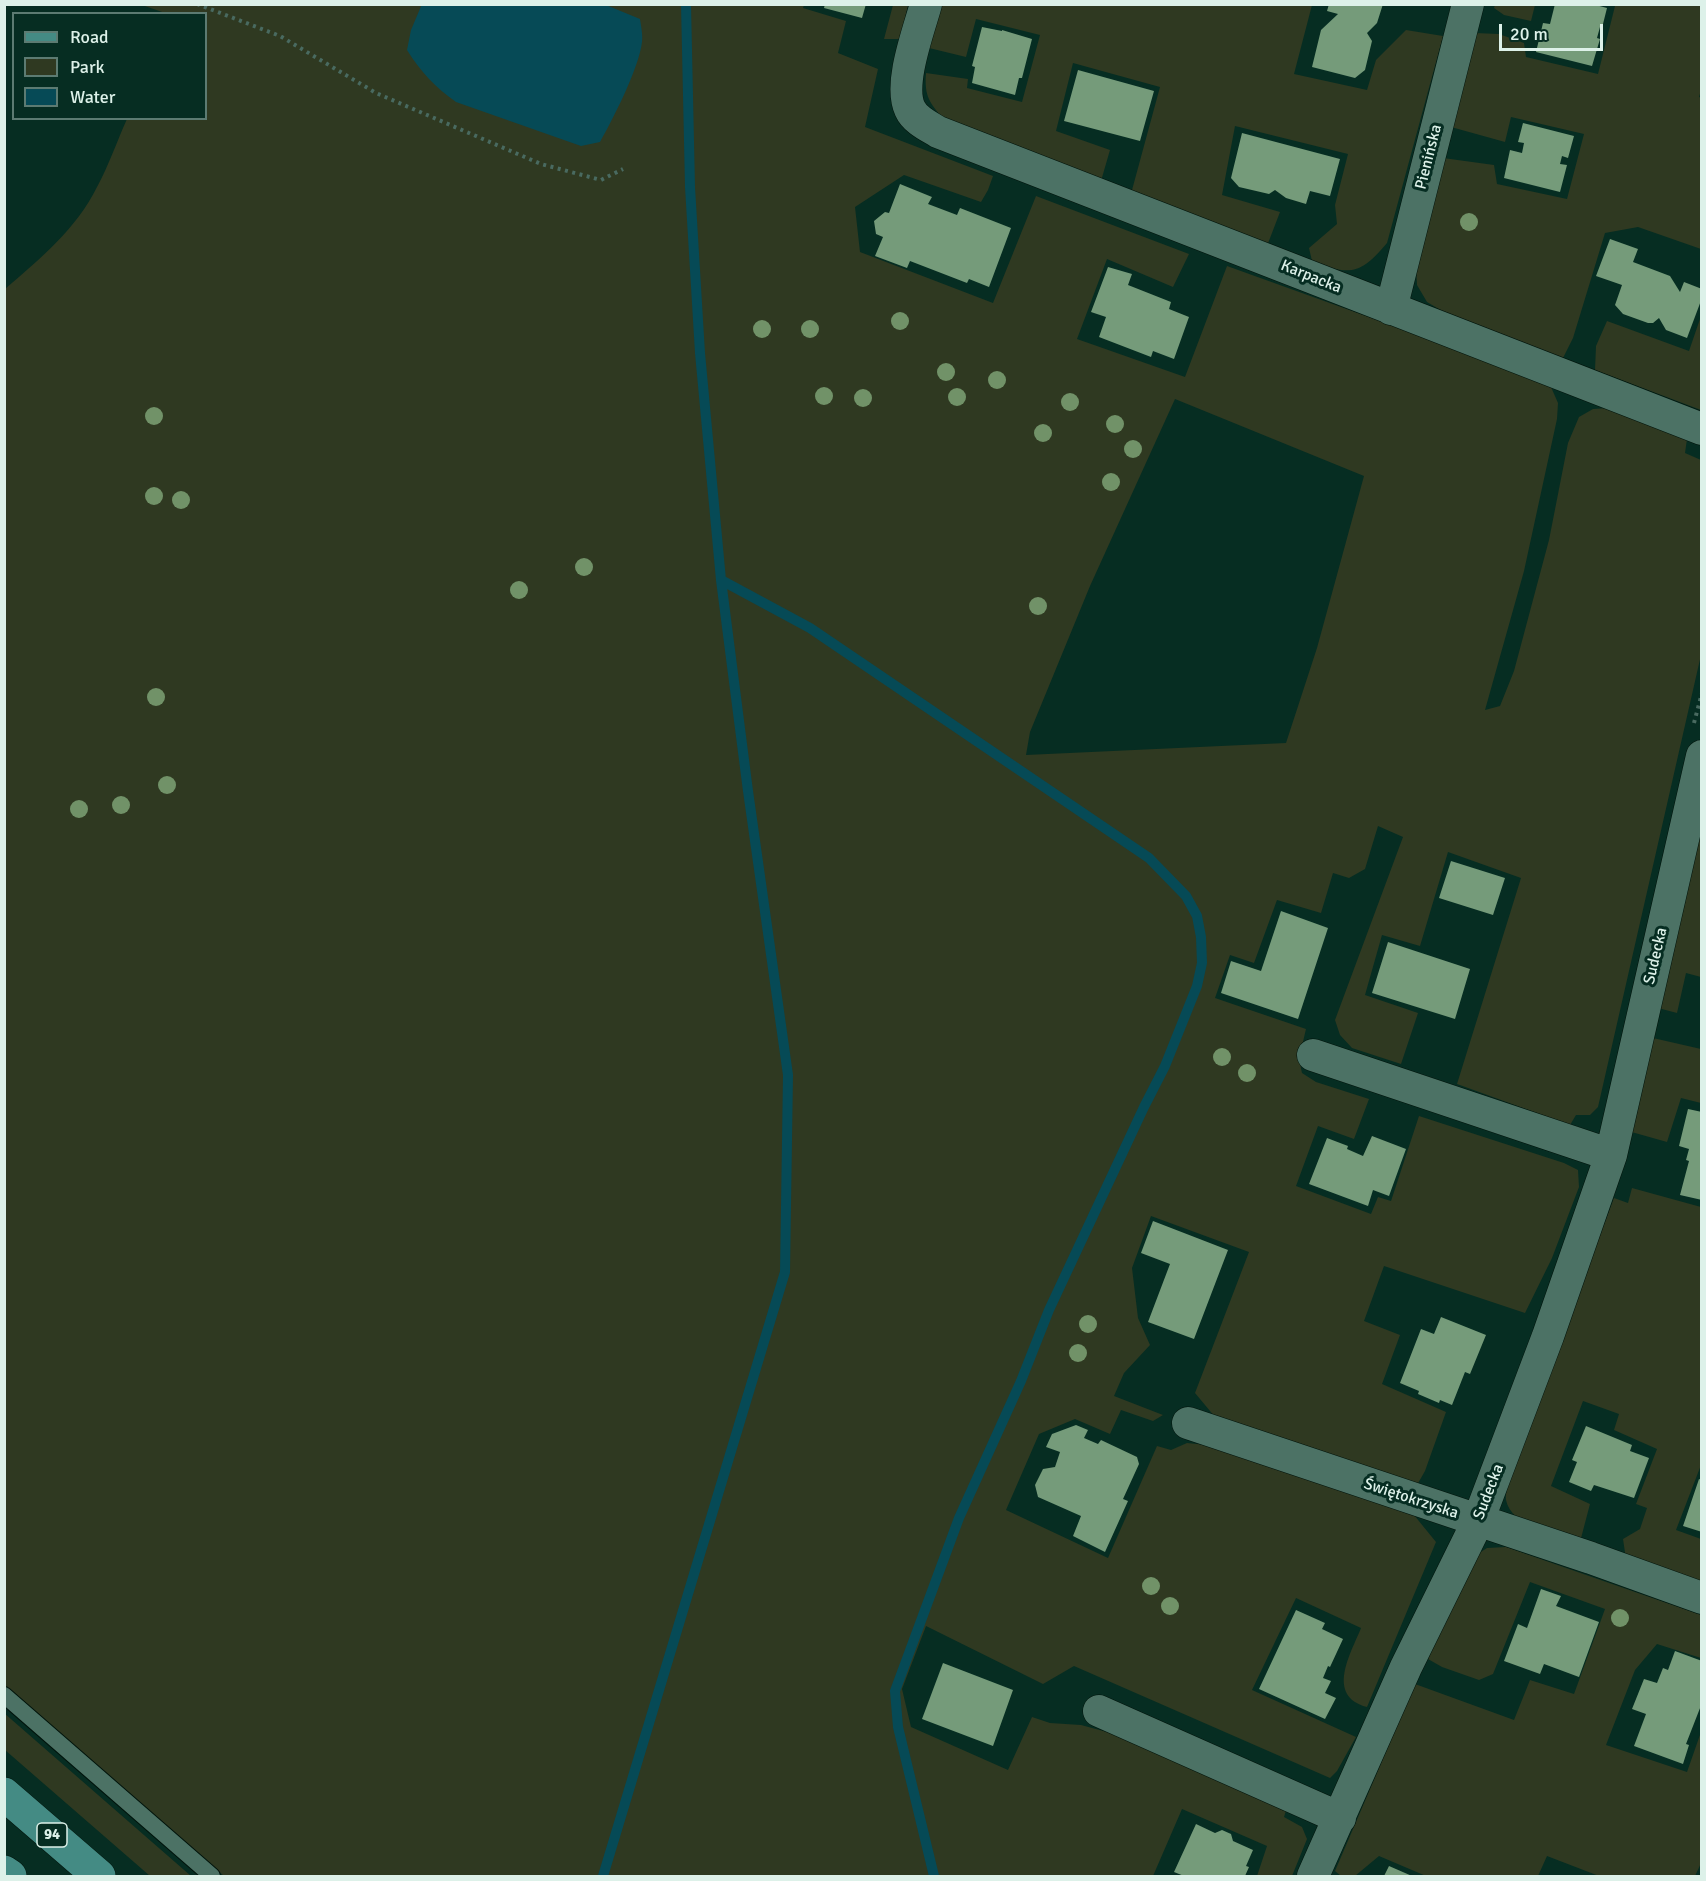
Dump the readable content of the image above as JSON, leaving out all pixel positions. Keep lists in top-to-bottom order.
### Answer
{
  "streets": {
    "main road": ["94"],
    "street": [
      "Pienińska",
      "Karpacka",
      "Sudecka",
      "Świętokrzyska"
    ]
  },
  "crossings": [
    ["Pienińska", "Karpacka"],
    ["Sudecka", "Świętokrzyska"]
  ],
  "legend": ["Road", "Park", "Water"],
  "scale_bar": "20 m"
}
